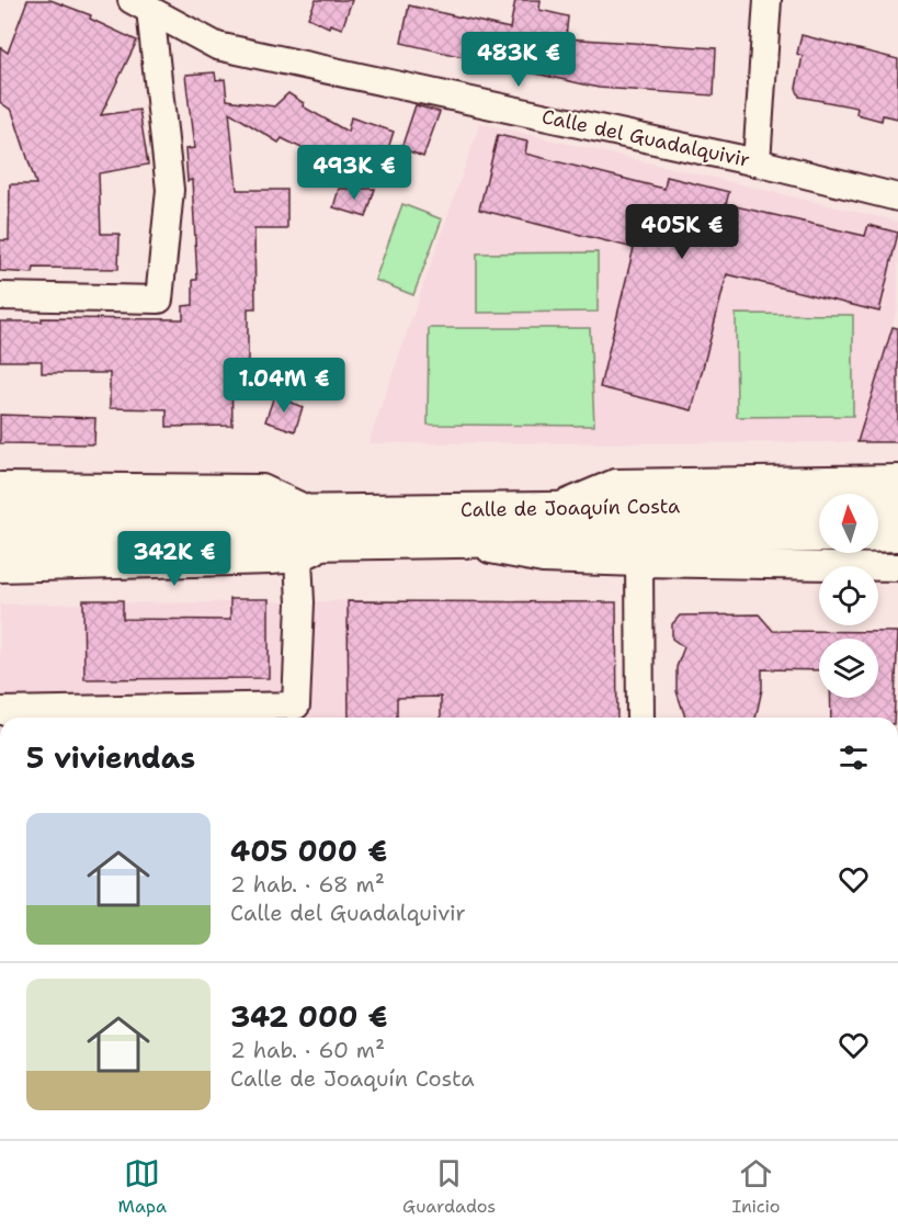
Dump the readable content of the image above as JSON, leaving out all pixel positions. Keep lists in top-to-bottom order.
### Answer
{
  "streets": {
    "main road": ["Calle de Joaquín Costa"],
    "street": ["Calle del Guadalquivir"]
  },
  "north": "top",
  "page": {
    "price": [
      "483K €",
      "493K €",
      "405K €",
      "1.04M €",
      "342K €"
    ],
    "heading": "5 viviendas",
    "list": [
      {
        "name": "405 000 €",
        "note": "2 hab. · 68 m² · Calle del Guadalquivir"
      },
      {
        "name": "342 000 €",
        "note": "2 hab. · 60 m² · Calle de Joaquín Costa"
      }
    ],
    "tabs": ["Mapa", "Guardados", "Inicio"]
  }
}
